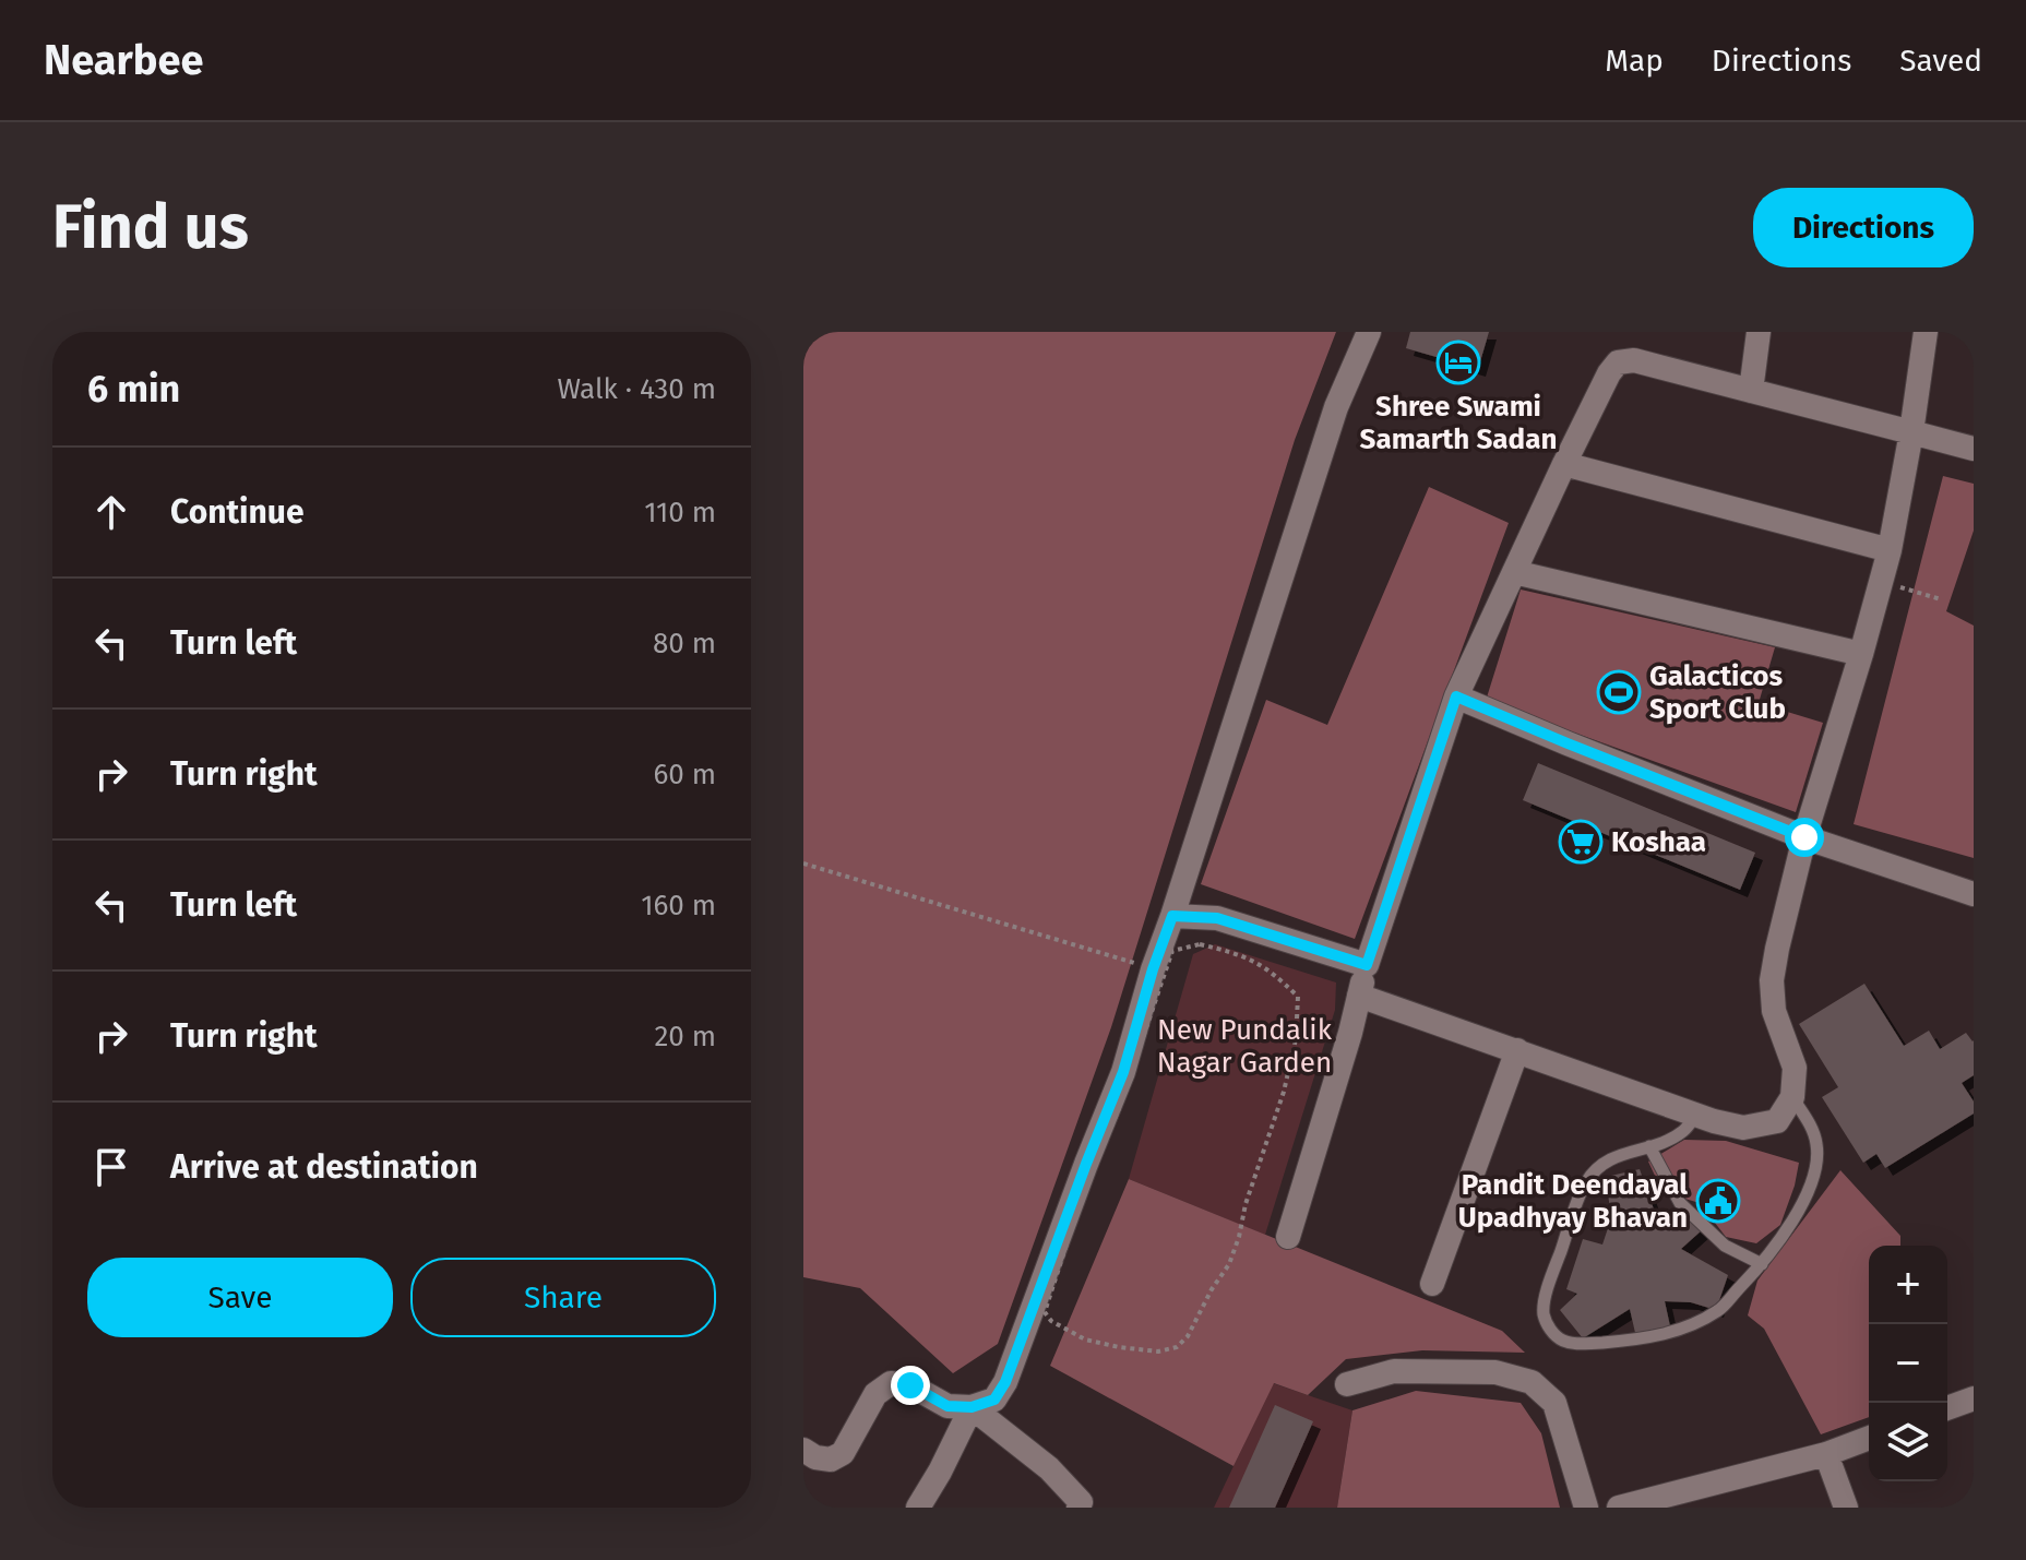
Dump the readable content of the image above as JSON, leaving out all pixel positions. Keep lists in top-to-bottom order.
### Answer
{
  "parks": ["New Pundalik Nagar Garden"],
  "places": {
    "hotel": ["Shree Swami Samarth Sadan"],
    "sports": ["Galacticos Sport Club"],
    "supermarket": ["Koshaa"],
    "public building": ["Pandit Deendayal Upadhyay Bhavan"]
  },
  "page": {
    "header": "Nearbee",
    "nav": ["Map", "Directions", "Saved"],
    "buttons": [
      "Directions",
      ["Save", "Share"]
    ],
    "title": "Find us",
    "heading": ["6 min", "Walk · 430 m"],
    "list": [
      ["Continue", "110 m"],
      ["Turn left", "80 m"],
      ["Turn right", "60 m"],
      ["Turn left", "160 m"],
      ["Turn right", "20 m"],
      "Arrive at destination"
    ],
    "map_buttons": ["+", "−"]
  }
}
